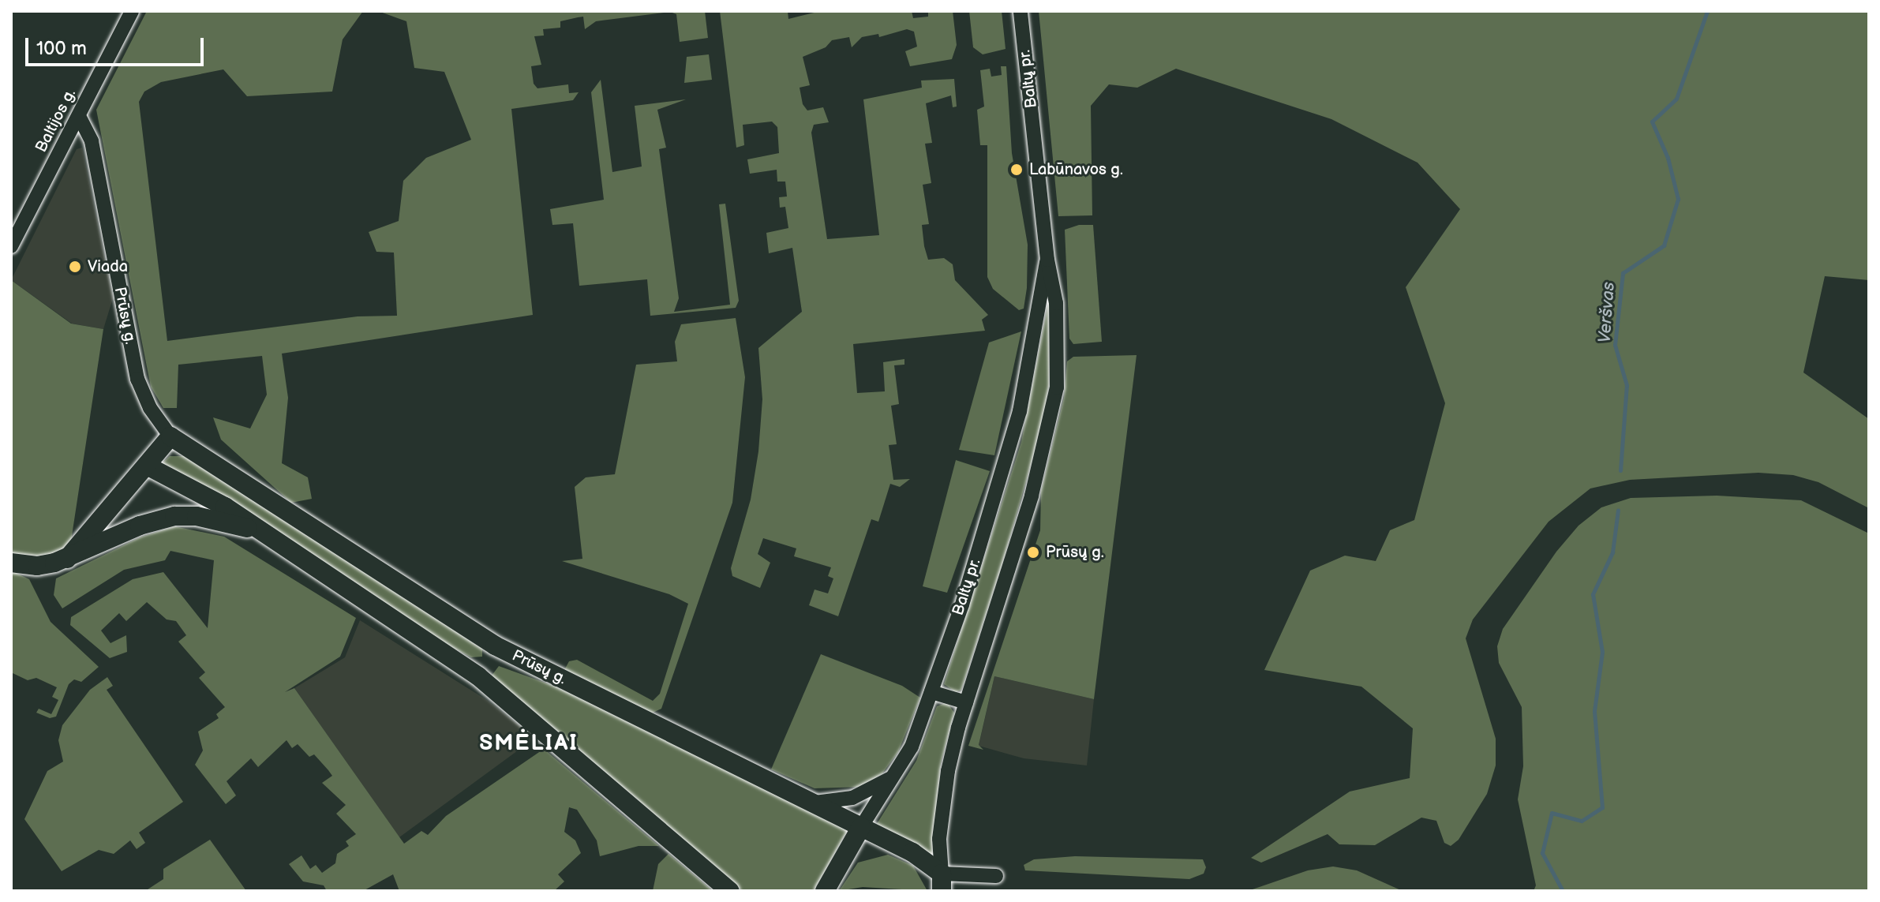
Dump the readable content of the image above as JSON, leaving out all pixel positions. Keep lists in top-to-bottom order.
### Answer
{
  "streets": {
    "main road": ["Baltų pr.", "Prūsų g."],
    "street": ["Baltijos g."]
  },
  "crossings": [
    ["Baltų pr.", "Prūsų g."],
    ["Baltijos g.", "Prūsų g."]
  ],
  "districts": ["SMĖLIAI"],
  "water": ["Veršvas"],
  "places": ["Labūnavos g.", "Viada", "Prūsų g."],
  "scale_bar": "100 m"
}
